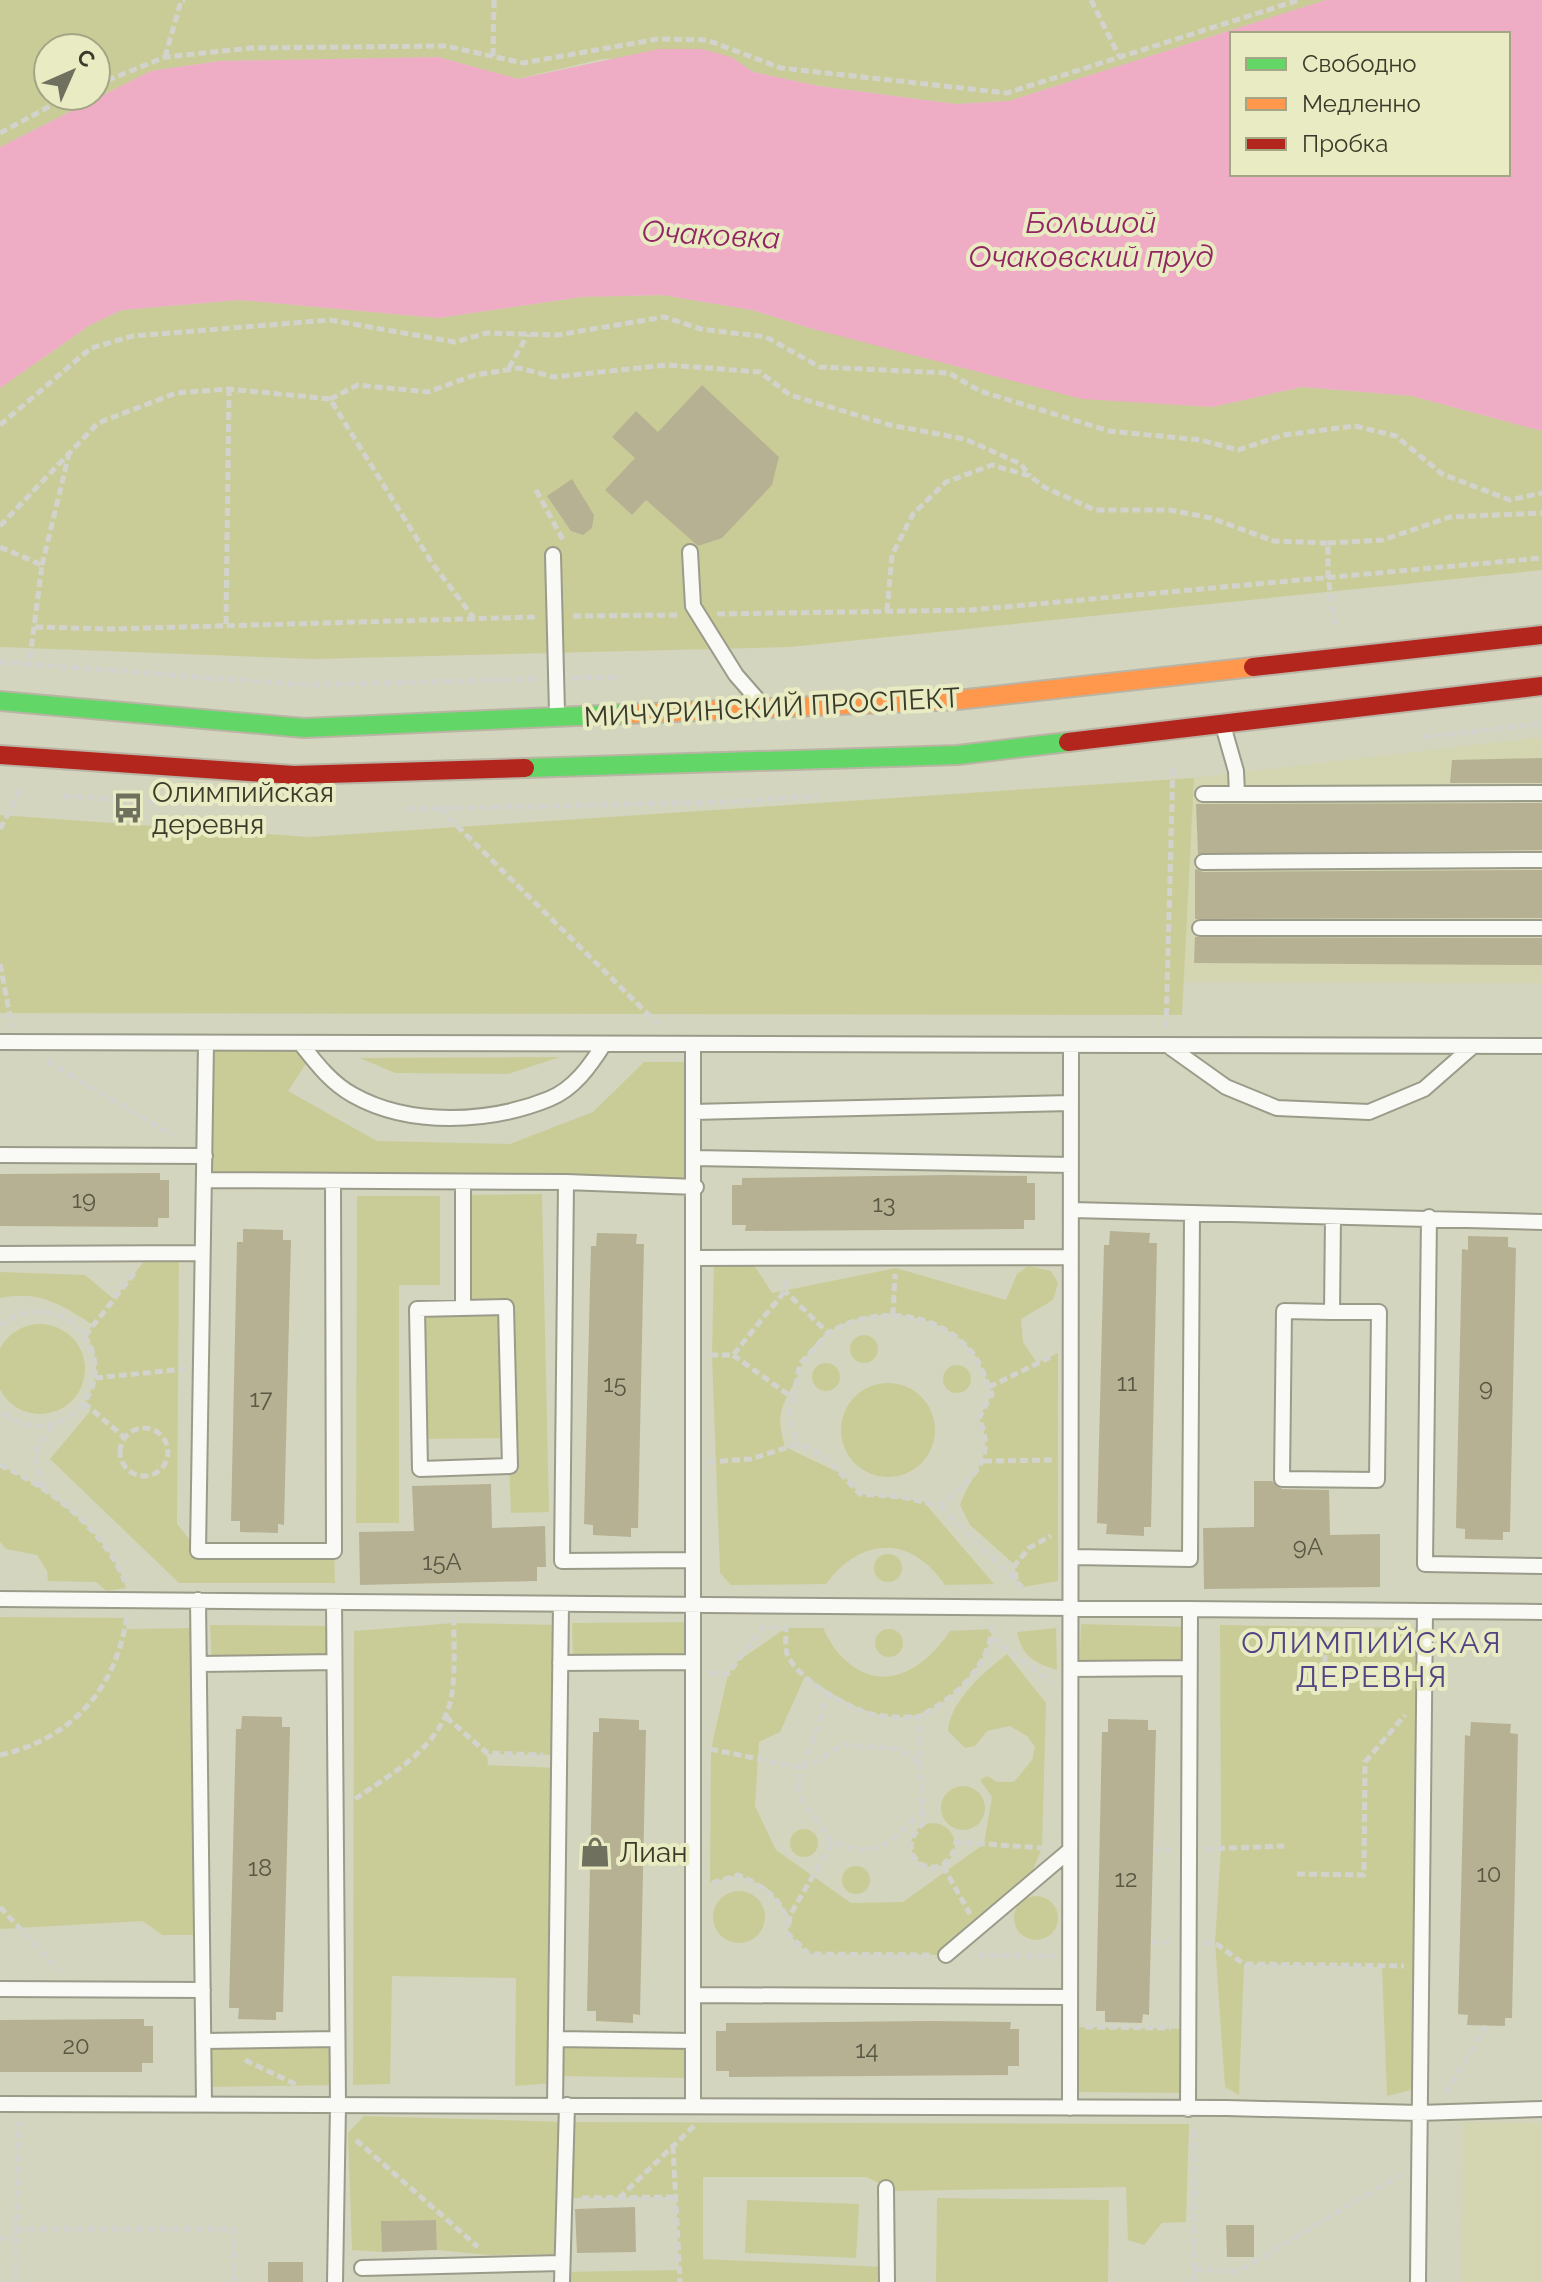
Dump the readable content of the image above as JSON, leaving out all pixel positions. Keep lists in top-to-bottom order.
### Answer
{
  "streets": {
    "main road": ["МИЧУРИНСКИЙ ПРОСПЕКТ"]
  },
  "districts": ["ОЛИМПИЙСКАЯ ДЕРЕВНЯ"],
  "water": ["Большой Очаковский пруд", "Очаковка"],
  "places": {
    "bus stop": ["Олимпийская деревня"],
    "shop": ["Лиан"]
  },
  "house_numbers": [
    "19",
    "13",
    "11",
    "15",
    "9",
    "17",
    "9А",
    "15А",
    "18",
    "10",
    "12",
    "20",
    "14"
  ],
  "legend": ["Свободно", "Медленно", "Пробка"],
  "north": "top right"
}
